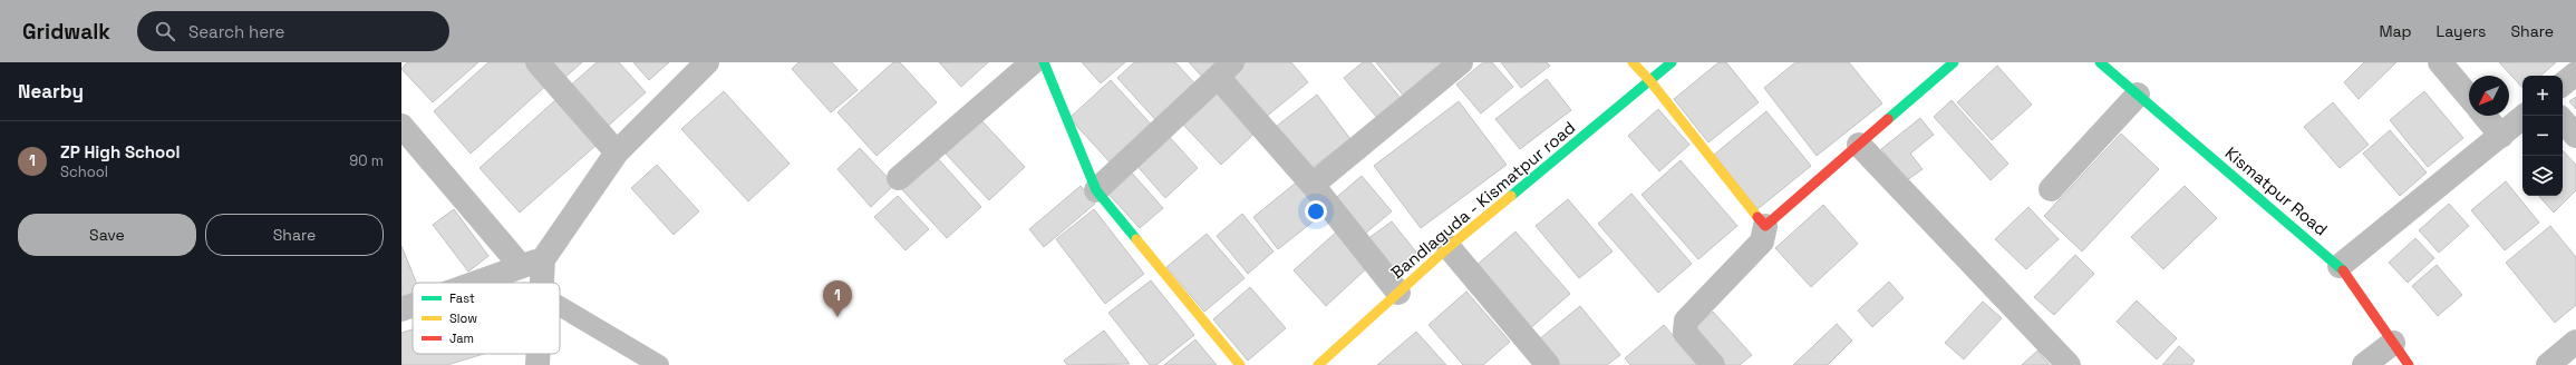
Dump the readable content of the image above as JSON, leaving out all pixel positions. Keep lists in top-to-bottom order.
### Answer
{
  "streets": {
    "street": ["Kismatpur Road", "Bandlaguda - Kismatpur road"]
  },
  "legend": ["Fast", "Slow", "Jam"],
  "north": "bottom left",
  "page": {
    "header": "Gridwalk",
    "search": "Search here",
    "nav": ["Map", "Layers", "Share"],
    "heading": "Nearby",
    "map_buttons": ["+", "−"],
    "list": [
      {
        "mark": "1",
        "name": "ZP High School",
        "note": "School",
        "value": "90 m"
      }
    ],
    "buttons": ["Save", "Share"],
    "pins": "1"
  }
}
